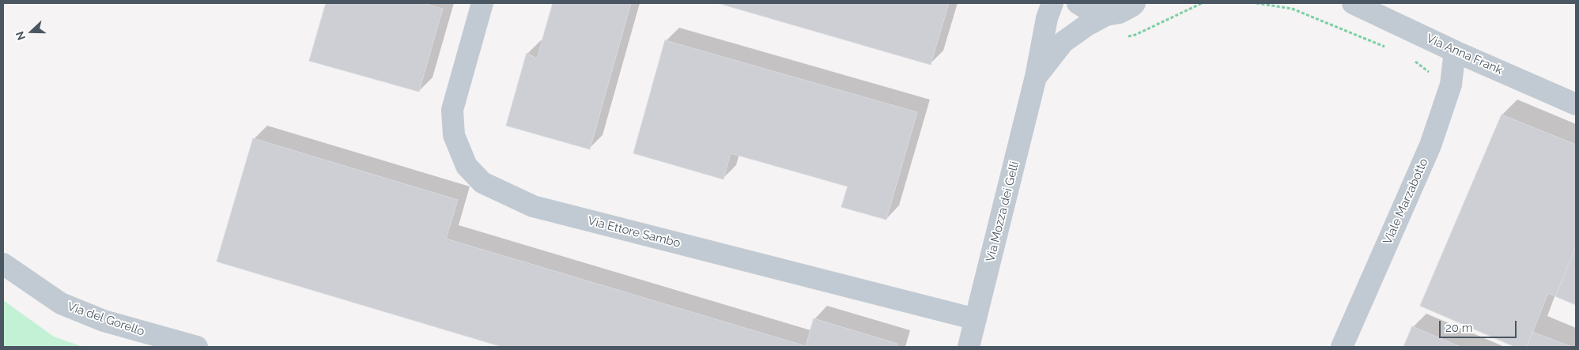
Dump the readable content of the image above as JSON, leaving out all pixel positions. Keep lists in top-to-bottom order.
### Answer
{
  "streets": {
    "street": [
      "Via Anna Frank",
      "Viale Marzabotto",
      "Via Mozza dei Gelli",
      "Via Ettore Sambo",
      "Via del Gorello"
    ]
  },
  "crossings": [
    ["Via Anna Frank", "Viale Marzabotto"],
    ["Via Mozza dei Gelli", "Via Ettore Sambo"]
  ],
  "scale_bar": "20 m",
  "north": "left"
}
